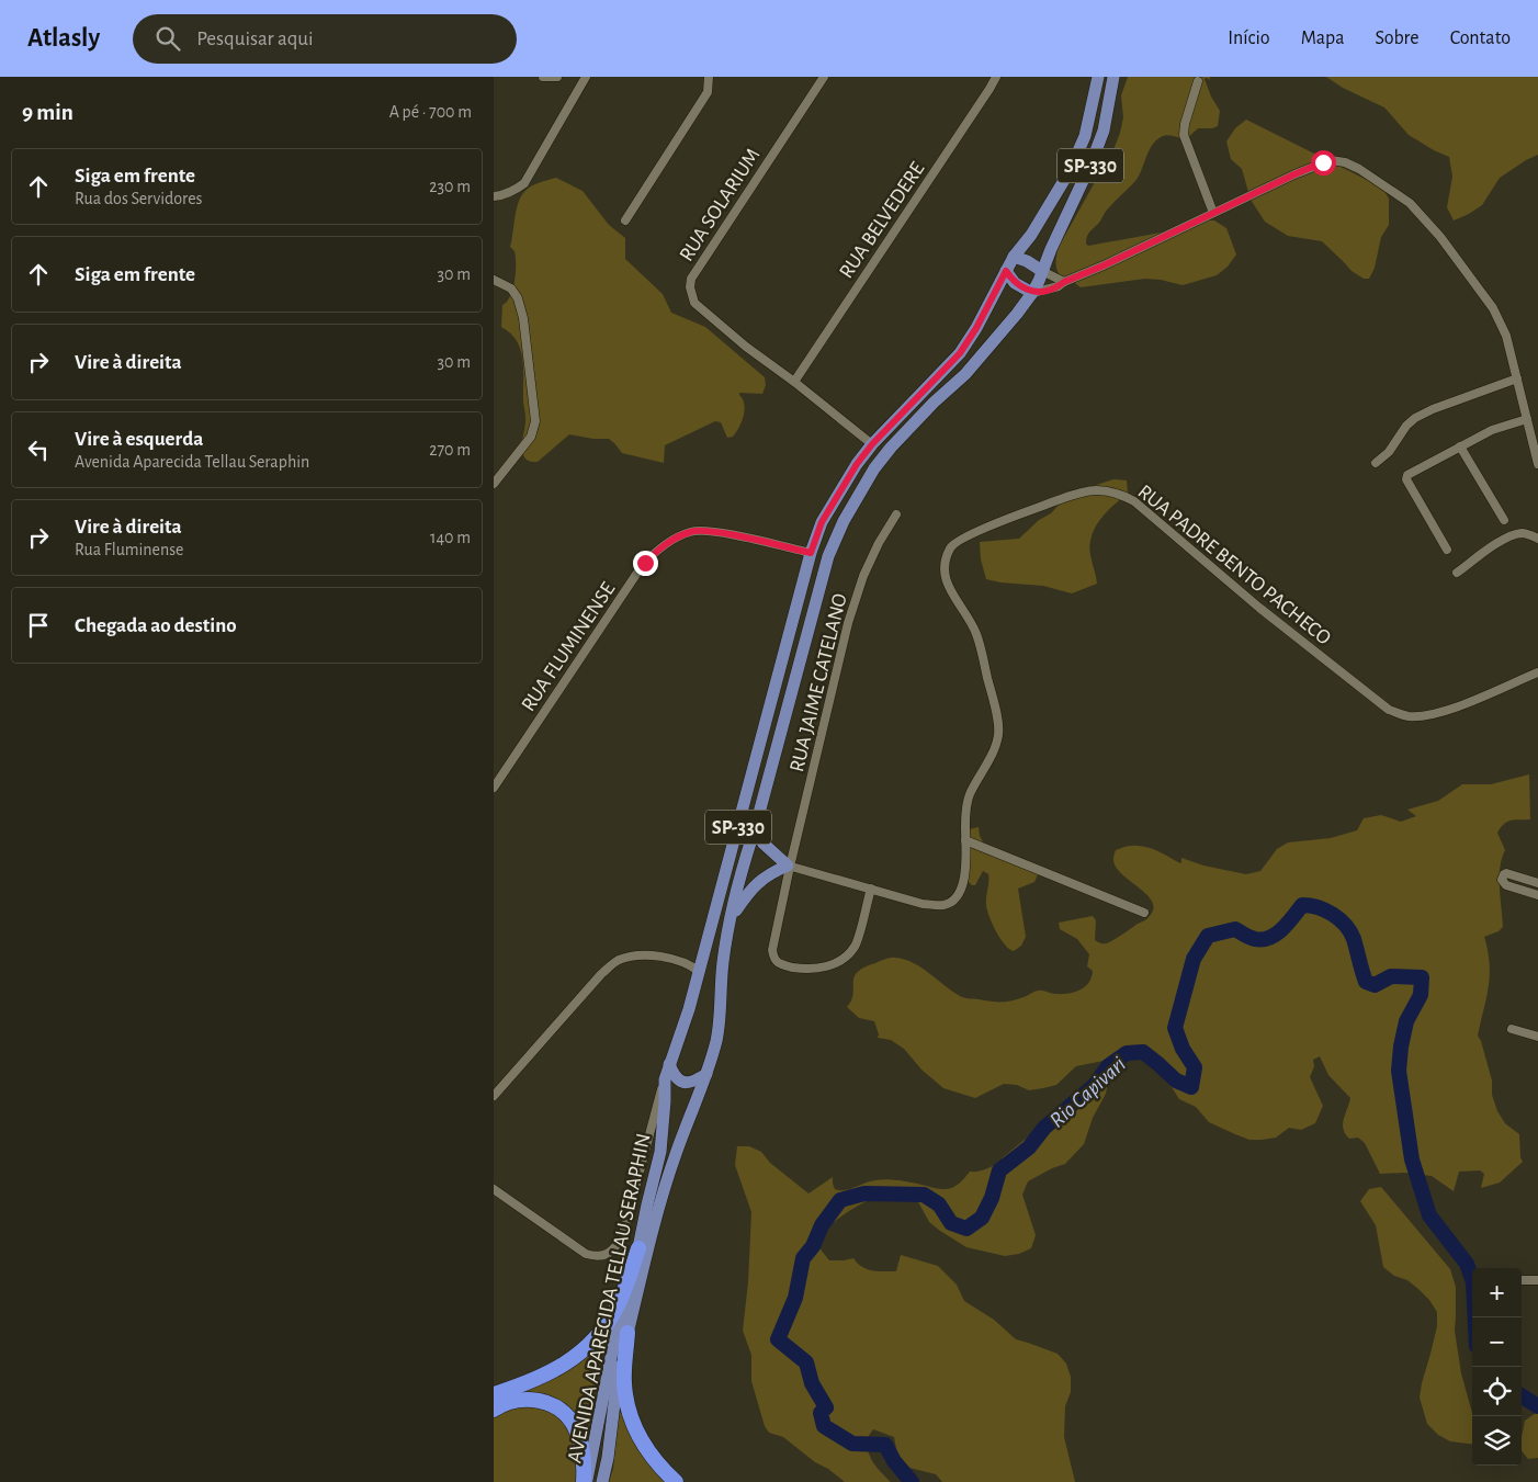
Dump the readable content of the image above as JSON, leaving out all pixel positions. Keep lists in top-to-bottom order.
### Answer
{
  "streets": {
    "main road": ["SP-330", "AVENIDA APARECIDA TELLAU SERAPHIN"],
    "street": [
      "RUA SOLARIUM",
      "RUA BELVEDERE",
      "RUA PADRE BENTO PACHECO",
      "RUA FLUMINENSE",
      "RUA JAIME CATELANO"
    ]
  },
  "crossings": [
    ["RUA SOLARIUM", "RUA BELVEDERE"],
    ["RUA SOLARIUM", "AVENIDA APARECIDA TELLAU SERAPHIN"],
    ["RUA PADRE BENTO PACHECO", "RUA JAIME CATELANO"],
    ["RUA FLUMINENSE", "AVENIDA APARECIDA TELLAU SERAPHIN"]
  ],
  "water": ["Rio Capivari"],
  "page": {
    "header": "Atlasly",
    "search": "Pesquisar aqui",
    "nav": [
      "Início",
      "Mapa",
      "Sobre",
      "Contato"
    ],
    "heading": ["9 min", "A pé · 700 m"],
    "list": [
      ["Siga em frente", "Rua dos Servidores", "230 m"],
      ["Siga em frente", "30 m"],
      ["Vire à direita", "30 m"],
      ["Vire à esquerda", "Avenida Aparecida Tellau Seraphin", "270 m"],
      ["Vire à direita", "Rua Fluminense", "140 m"],
      "Chegada ao destino"
    ],
    "map_buttons": ["+", "−"]
  }
}
